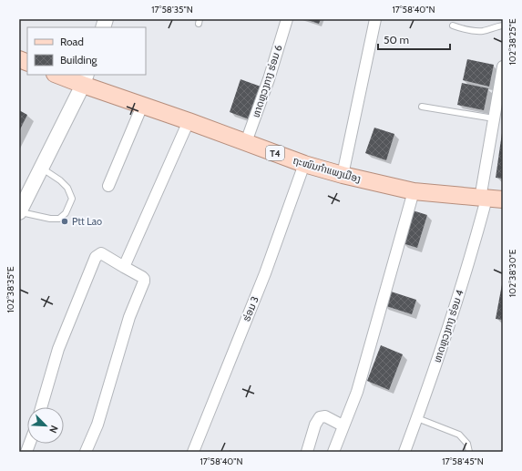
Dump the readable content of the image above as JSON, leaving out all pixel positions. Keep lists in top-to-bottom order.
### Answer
{
  "streets": {
    "main road": ["T4", "ຖະໜົນກຳແພງເມືອງ"],
    "street": ["ທາດຫຼວງກາງ ຮ່ອມ 6", "ຮ່ອມ 3", "ທາດຫຼວງກາງ ຮ່ອມ 4"]
  },
  "crossings": [
    ["ທາດຫຼວງກາງ ຮ່ອມ 6", "ຖະໜົນກຳແພງເມືອງ"],
    ["ຖະໜົນກຳແພງເມືອງ", "ຮ່ອມ 3"],
    ["ຖະໜົນກຳແພງເມືອງ", "ທາດຫຼວງກາງ ຮ່ອມ 4"]
  ],
  "places": ["Ptt Lao"],
  "legend": ["Road", "Building"],
  "scale_bar": "50 m",
  "north": "bottom right",
  "coordinates": [
    "17°58'35\"N",
    "17°58'40\"N",
    "102°38'25\"E",
    "102°38'30\"E",
    "102°38'35\"E",
    "17°58'45\"N"
  ]
}
